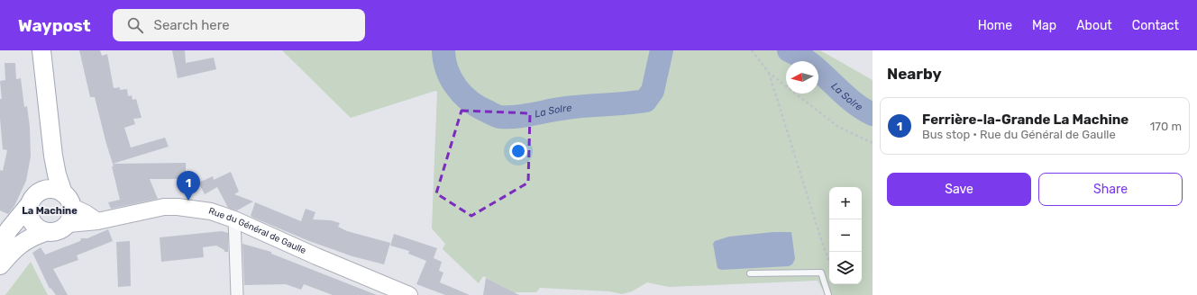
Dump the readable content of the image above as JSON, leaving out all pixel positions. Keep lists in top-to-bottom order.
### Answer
{
  "streets": {
    "street": ["Rue du Général de Gaulle"]
  },
  "districts": ["La Machine"],
  "water": ["La Solre"],
  "north": "left",
  "page": {
    "header": "Waypost",
    "search": "Search here",
    "nav": [
      "Home",
      "Map",
      "About",
      "Contact"
    ],
    "heading": "Nearby",
    "list": [
      {
        "mark": "1",
        "name": "Ferrière-la-Grande La Machine",
        "note": "Bus stop · Rue du Général de Gaulle",
        "value": "170 m"
      }
    ],
    "buttons": ["Save", "Share"],
    "pins": "1",
    "map_buttons": ["+", "−"]
  }
}
